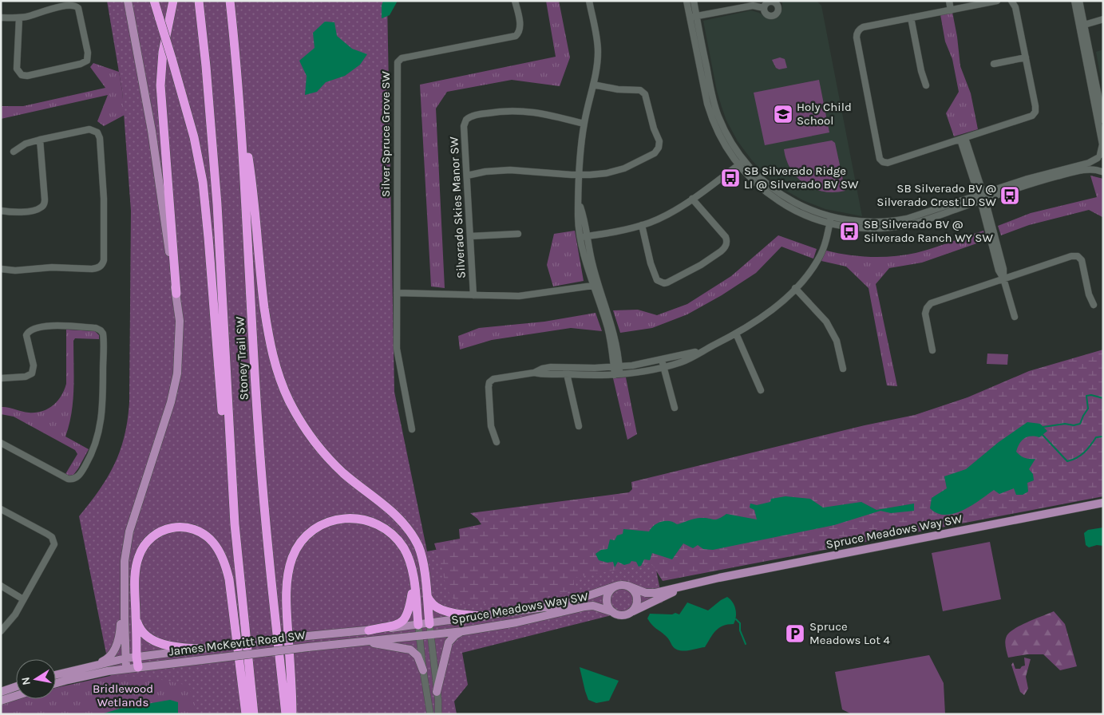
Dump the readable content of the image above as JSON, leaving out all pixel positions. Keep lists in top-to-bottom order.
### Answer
{
  "streets": {
    "highway": ["Stoney Trail SW"],
    "main road": ["Spruce Meadows Way SW", "James McKevitt Road SW"],
    "street": ["Silver Spruce Grove SW", "Silverado Skies Manor SW"]
  },
  "crossings": [
    ["Spruce Meadows Way SW", "James McKevitt Road SW"]
  ],
  "parks": ["Bridlewood Wetlands"],
  "places": {
    "school or university": ["Holy Child School"],
    "bus stop": ["SB Silverado Ridge LI @ Silverado BV SW", "SB Silverado BV @ Silverado Crest LD SW", "SB Silverado BV @ Silverado Ranch WY SW"],
    "parking": ["Spruce Meadows Lot 4"]
  },
  "north": "left"
}
